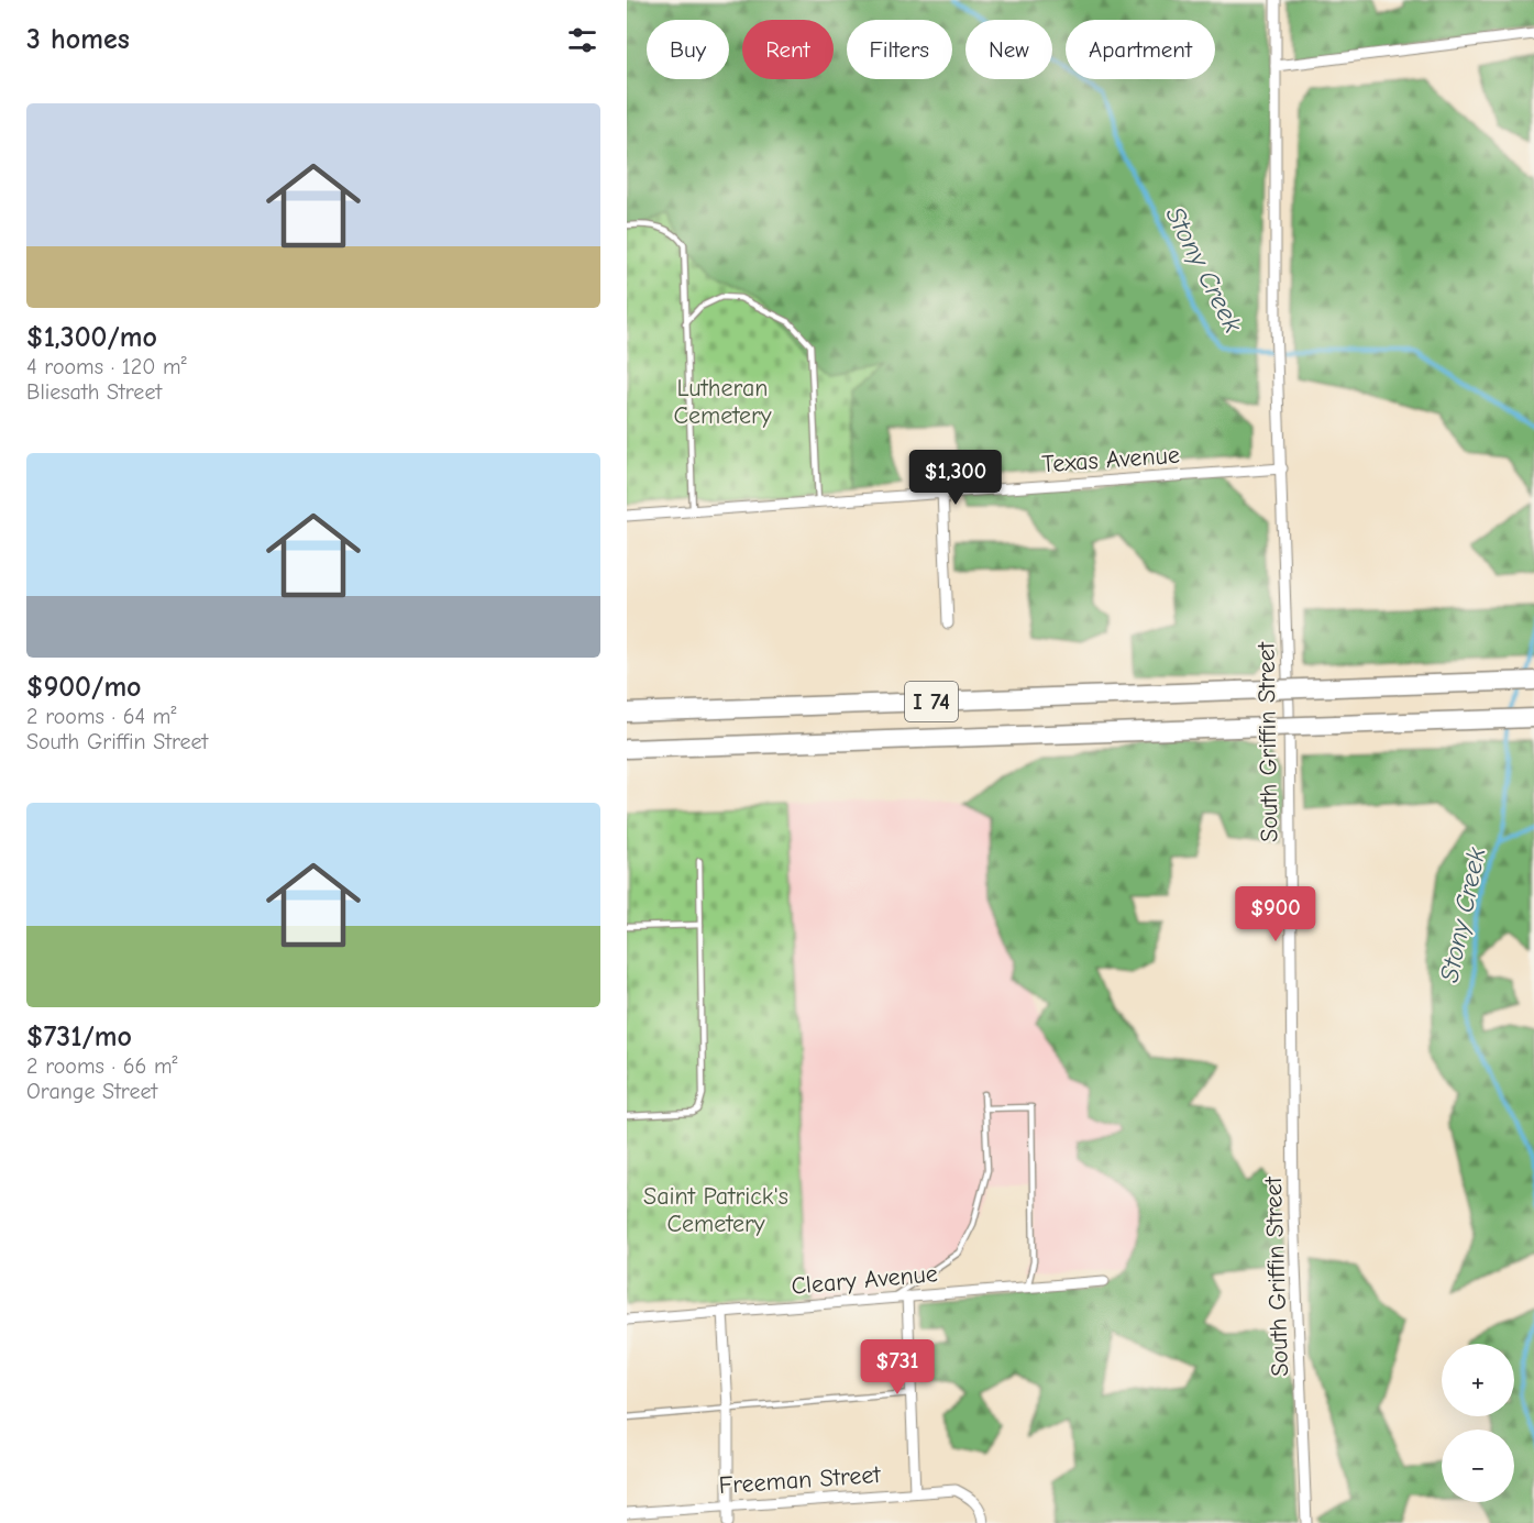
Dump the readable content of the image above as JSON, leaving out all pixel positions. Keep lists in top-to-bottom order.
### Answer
{
  "streets": {
    "highway": ["I 74"],
    "street": [
      "Texas Avenue",
      "South Griffin Street",
      "Cleary Avenue",
      "Freeman Street"
    ]
  },
  "crossings": [
    ["Texas Avenue", "South Griffin Street"]
  ],
  "water": ["Stony Creek"],
  "parks": ["Lutheran Cemetery", "Saint Patrick's Cemetery"],
  "page": {
    "heading": "3 homes",
    "chip": [
      "Buy",
      "Rent",
      "Filters",
      "New",
      "Apartment"
    ],
    "list": [
      {
        "name": "$1,300/mo",
        "note": "4 rooms · 120 m² · Bliesath Street"
      },
      {
        "name": "$900/mo",
        "note": "2 rooms · 64 m² · South Griffin Street"
      },
      {
        "name": "$731/mo",
        "note": "2 rooms · 66 m² · Orange Street"
      }
    ],
    "price": ["$1,300", "$900", "$731"],
    "map_buttons": ["+", "−"]
  }
}
